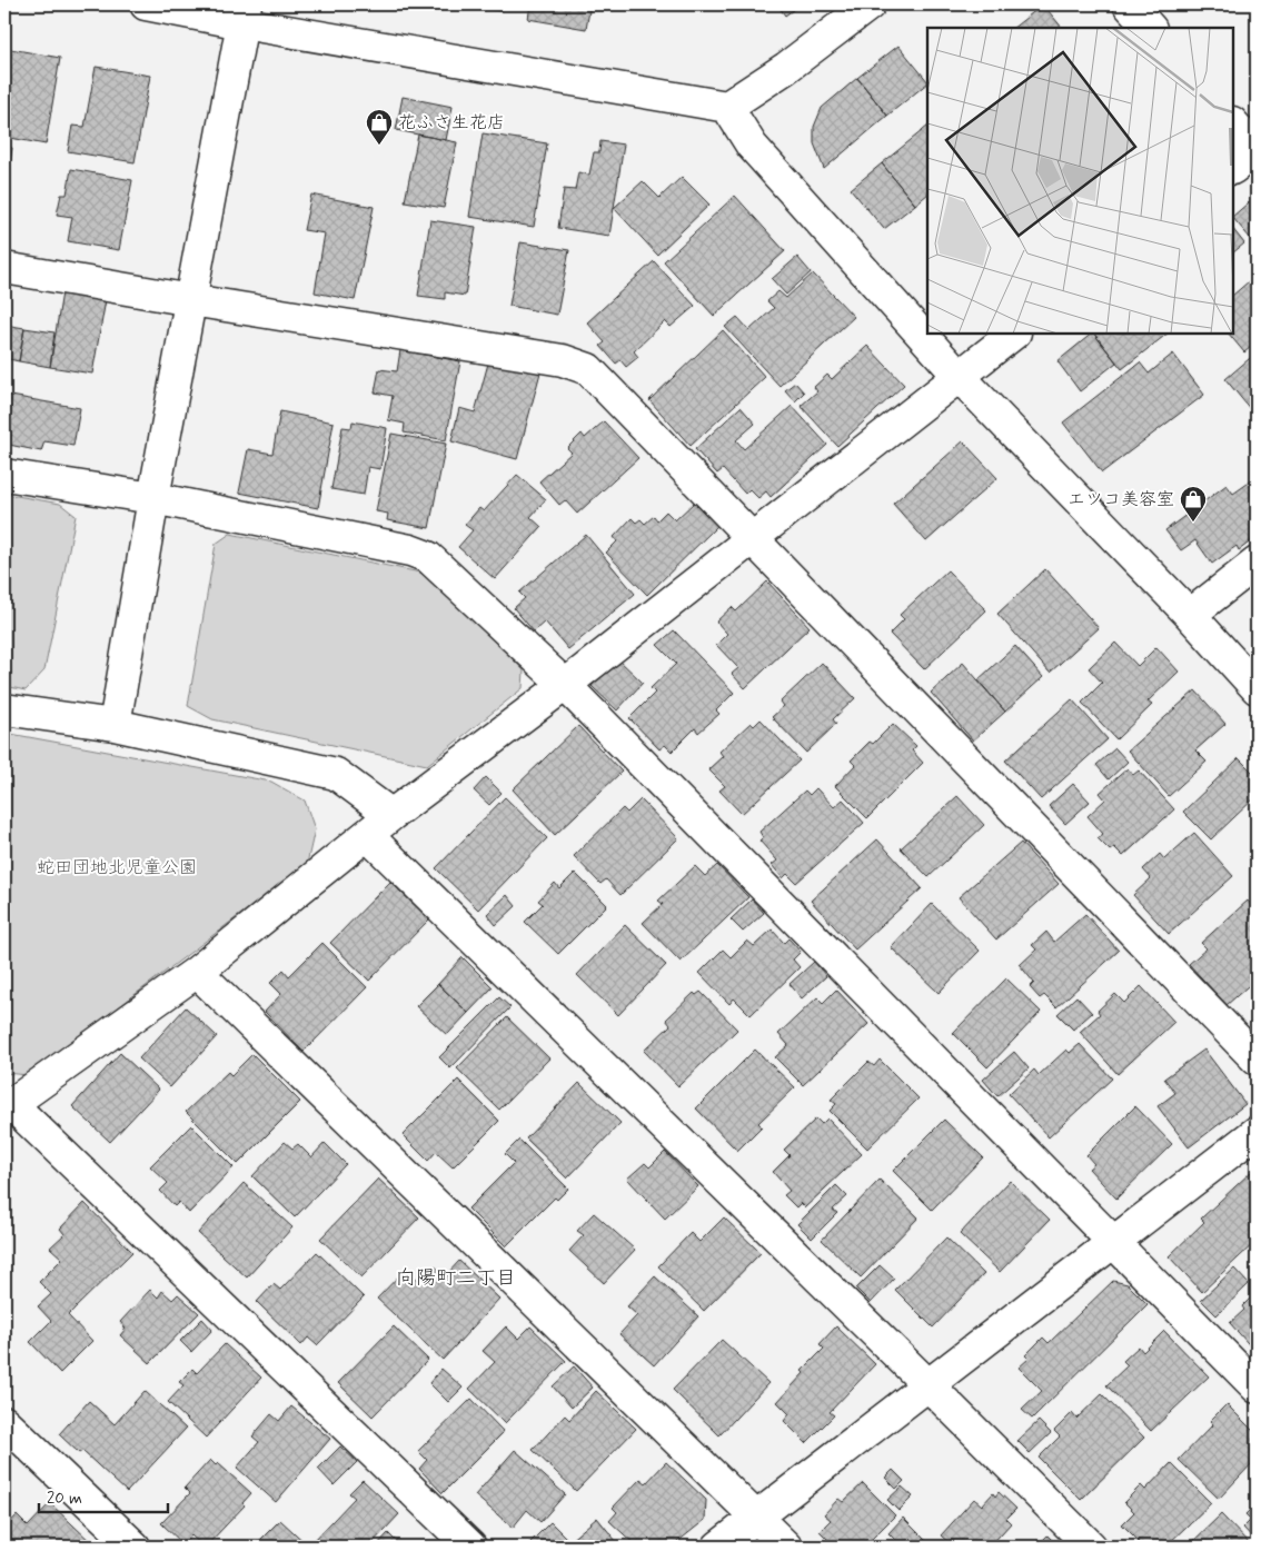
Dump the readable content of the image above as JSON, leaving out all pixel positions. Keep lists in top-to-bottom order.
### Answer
{
  "districts": ["向陽町二丁目"],
  "parks": ["蛇田団地北児童公園"],
  "places": {
    "shop": ["花ふさ生花店", "エツコ美容室"]
  },
  "scale_bar": "20 m"
}
